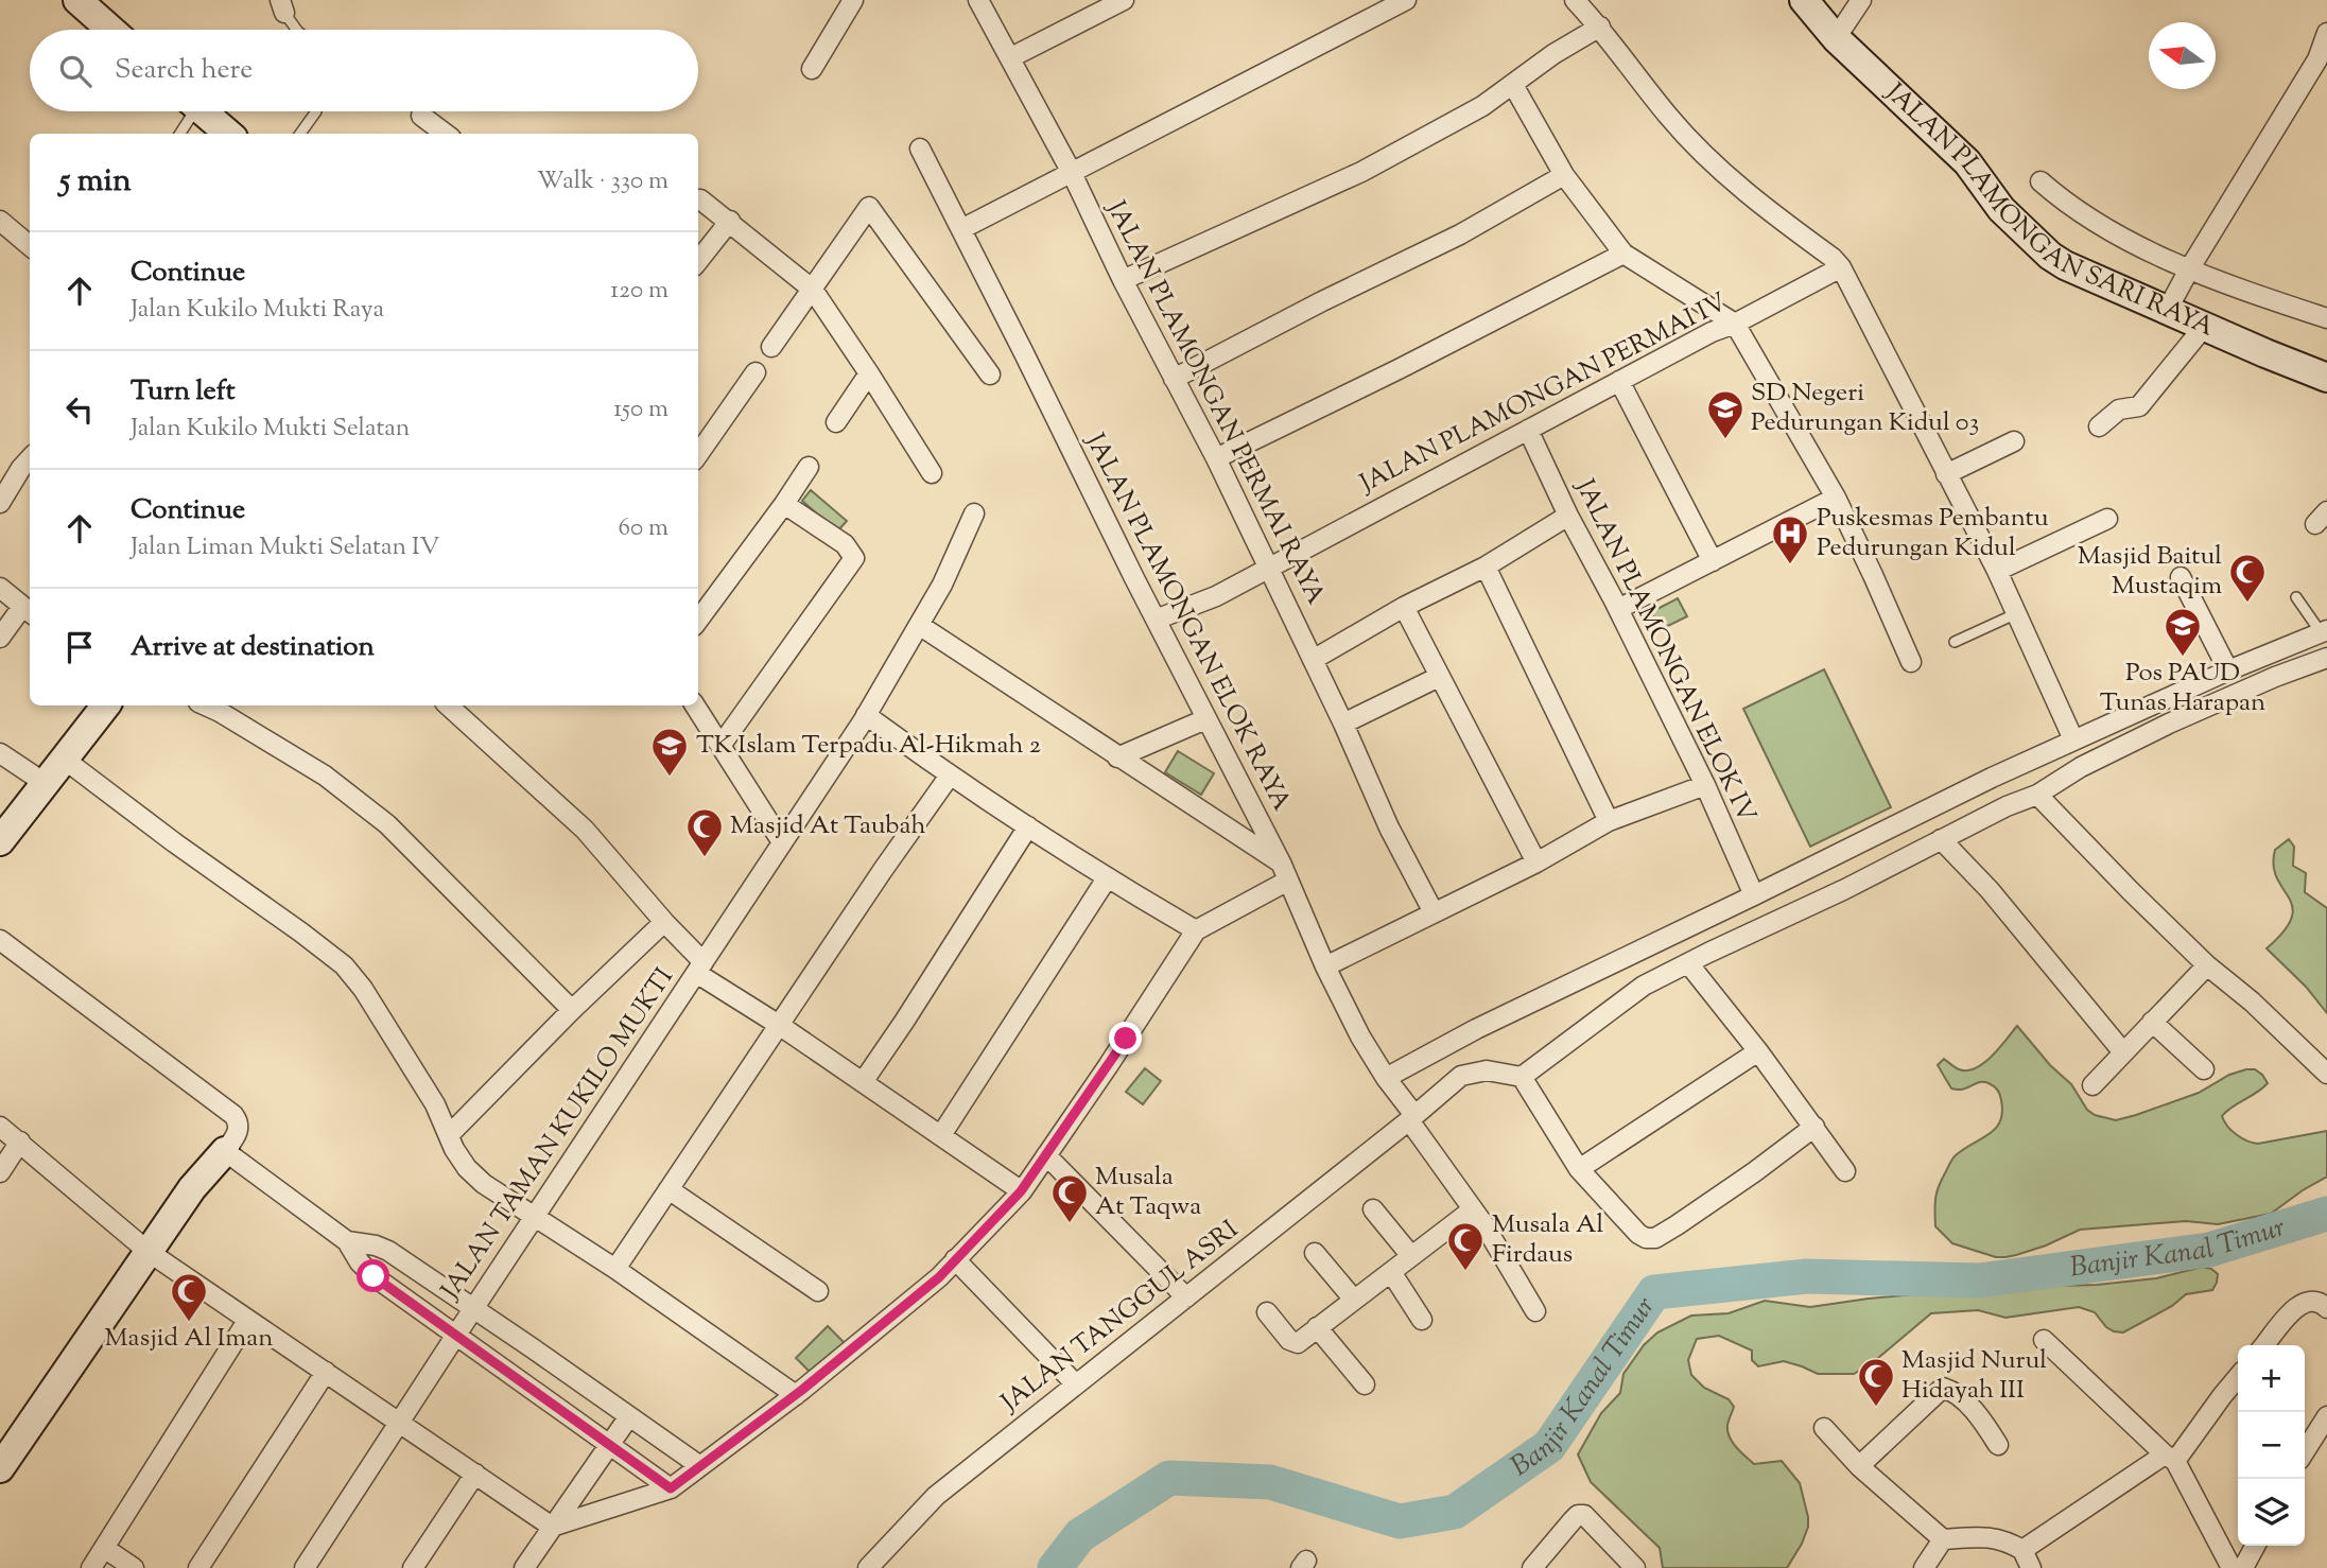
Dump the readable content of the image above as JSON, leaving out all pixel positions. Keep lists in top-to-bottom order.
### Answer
{
  "streets": {
    "street": [
      "JALAN PLAMONGAN SARI RAYA",
      "JALAN PLAMONGAN PERMAI IV",
      "JALAN PLAMONGAN PERMAI RAYA",
      "JALAN PLAMONGAN ELOK RAYA",
      "JALAN PLAMONGAN ELOK IV",
      "JALAN TAMAN KUKILO MUKTI",
      "JALAN TANGGUL ASRI"
    ]
  },
  "crossings": [
    ["JALAN PLAMONGAN PERMAI IV", "JALAN PLAMONGAN PERMAI RAYA"],
    ["JALAN PLAMONGAN PERMAI IV", "JALAN PLAMONGAN ELOK RAYA"],
    ["JALAN PLAMONGAN PERMAI IV", "JALAN PLAMONGAN ELOK IV"],
    ["JALAN PLAMONGAN ELOK RAYA", "JALAN TANGGUL ASRI"]
  ],
  "water": ["Banjir Kanal Timur"],
  "places": {
    "school or university": ["SD Negeri Pedurungan Kidul 03", "Pos PAUD Tunas Harapan", "TK Islam Terpadu Al-Hikmah 2"],
    "hospital": ["Puskesmas Pembantu Pedurungan Kidul"],
    "mosque": [
      "Masjid Baitul Mustaqim",
      "Masjid At Taubah",
      "Musala At Taqwa",
      "Musala Al Firdaus",
      "Masjid Al Iman",
      "Masjid Nurul Hidayah III"
    ]
  },
  "north": "left",
  "page": {
    "search": "Search here",
    "heading": ["5 min", "Walk · 330 m"],
    "list": [
      ["Continue", "Jalan Kukilo Mukti Raya", "120 m"],
      ["Turn left", "Jalan Kukilo Mukti Selatan", "150 m"],
      ["Continue", "Jalan Liman Mukti Selatan IV", "60 m"],
      "Arrive at destination"
    ],
    "map_buttons": ["+", "−"]
  }
}
